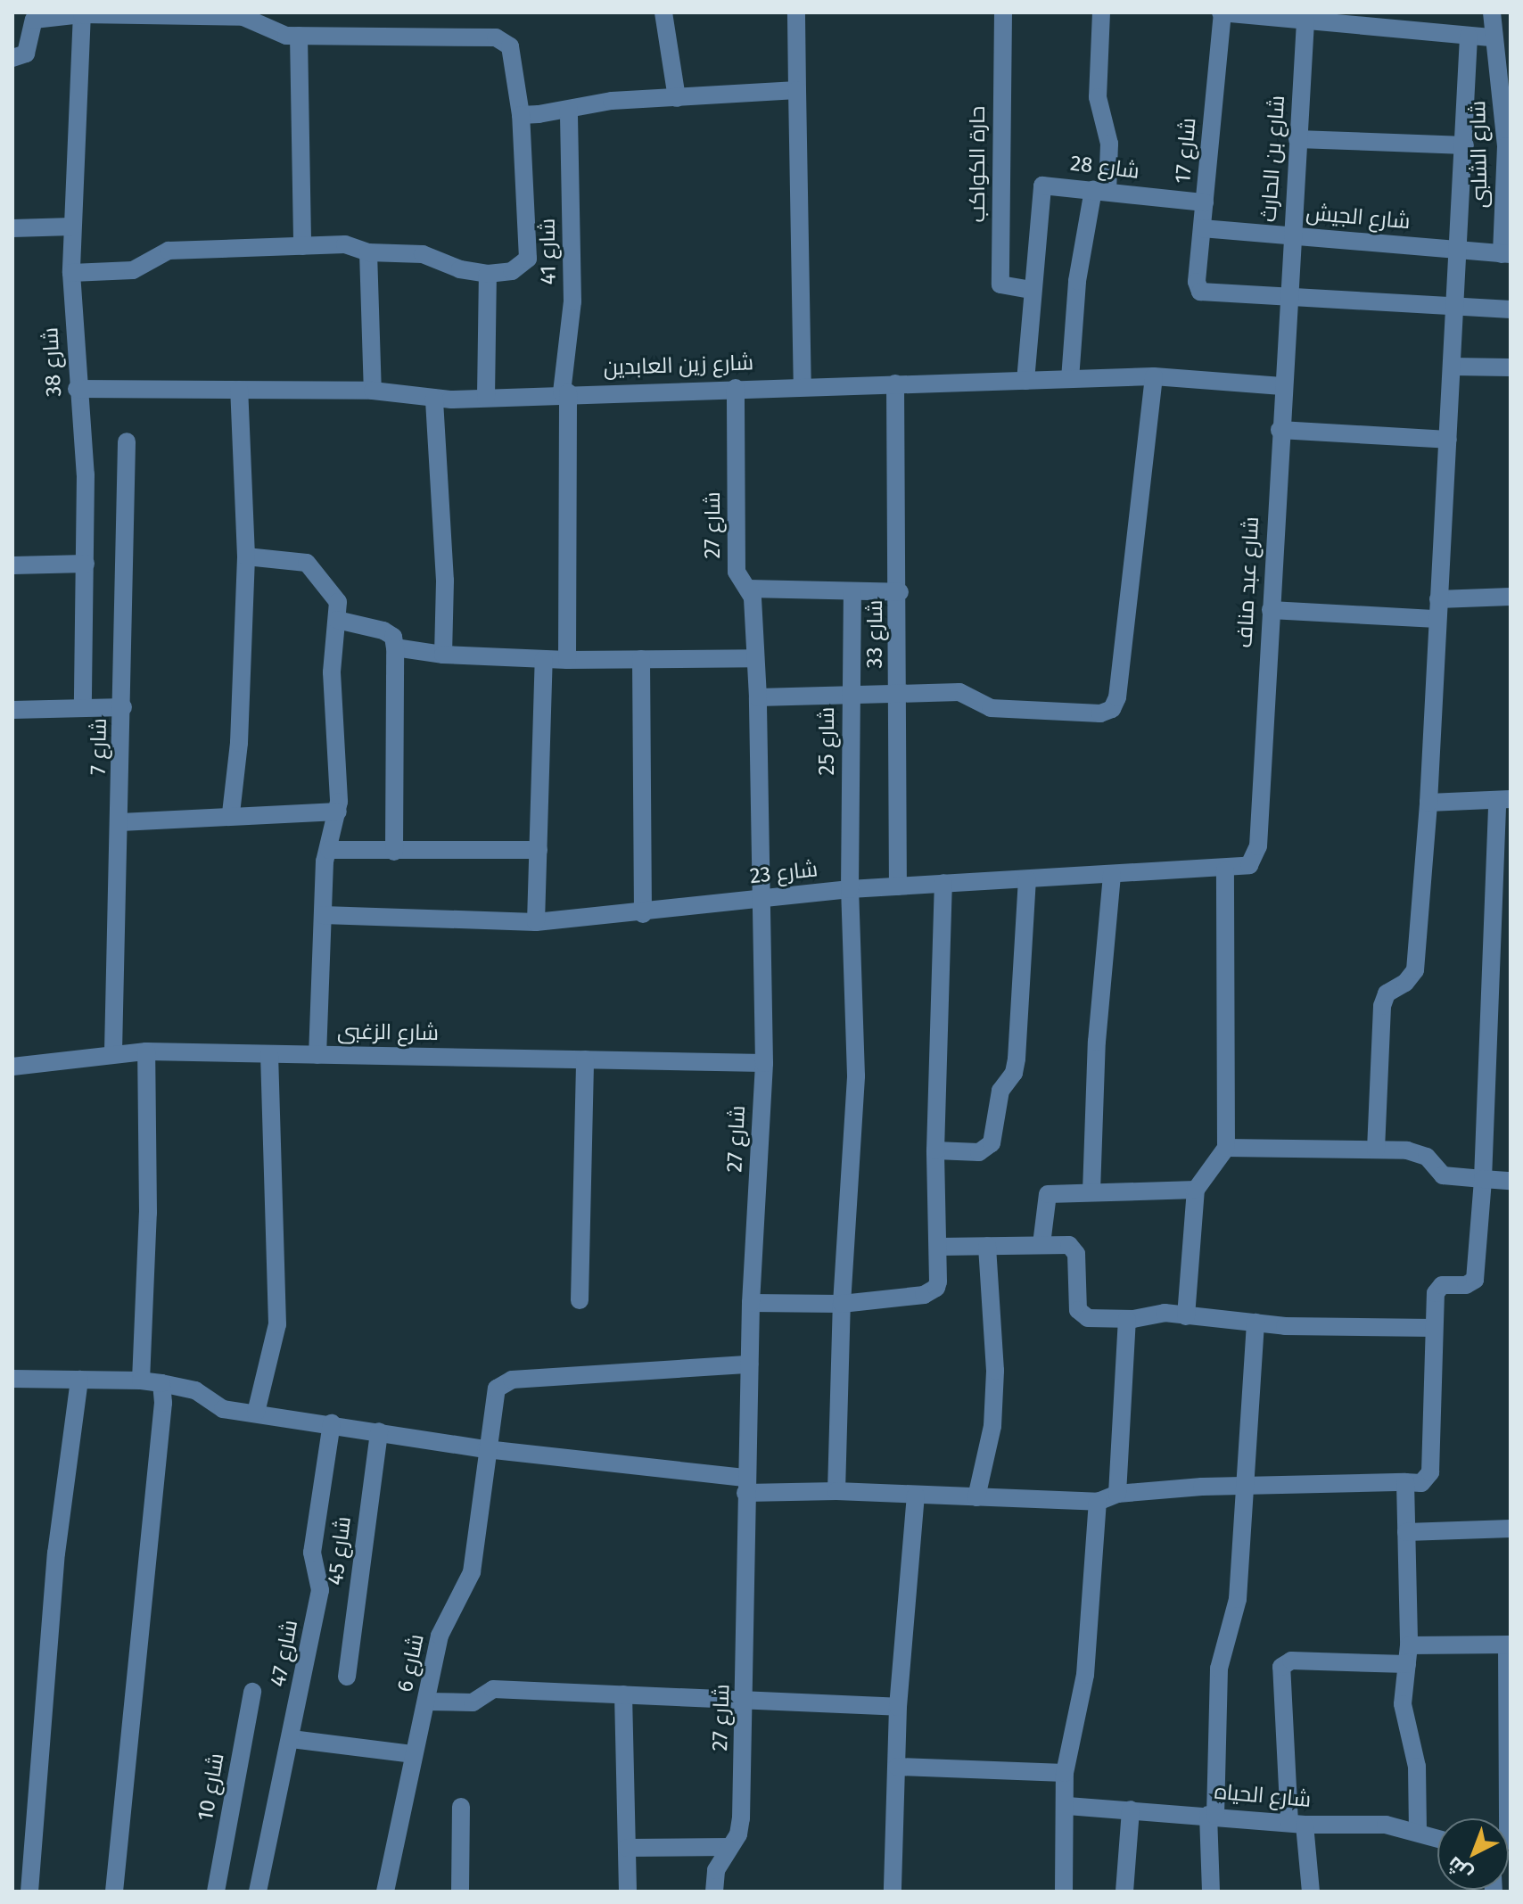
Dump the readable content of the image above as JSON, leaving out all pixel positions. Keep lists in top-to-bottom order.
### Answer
{
  "streets": {
    "street": [
      "شارع 17",
      "شارع الشلبى",
      "شارع بن الحارث",
      "حارة الكواكب",
      "شارع 28",
      "شارع الجيش",
      "شارع 41",
      "شارع 38",
      "شارع زين العابدين",
      "شارع 27",
      "شارع عبد مناف",
      "شارع 33",
      "شارع 25",
      "شارع 7",
      "شارع 23",
      "شارع الزغبى",
      "شارع 45",
      "شارع 47",
      "شارع 6",
      "شارع 10",
      "شارع الحياه"
    ]
  },
  "crossings": [
    ["شارع 17", "شارع بن الحارث"],
    ["شارع 17", "شارع 28"],
    ["شارع 17", "شارع الجيش"],
    ["شارع 17", "شارع عبد مناف"],
    ["شارع الشلبى", "شارع الجيش"],
    ["شارع بن الحارث", "شارع الجيش"],
    ["شارع بن الحارث", "شارع عبد مناف"],
    ["حارة الكواكب", "شارع 28"],
    ["شارع 41", "شارع زين العابدين"],
    ["شارع 38", "شارع زين العابدين"],
    ["شارع زين العابدين", "شارع 27"],
    ["شارع زين العابدين", "شارع عبد مناف"],
    ["شارع زين العابدين", "شارع 33"],
    ["شارع 27", "شارع 23"],
    ["شارع 27", "شارع الزغبى"],
    ["شارع 27", "شارع 6"],
    ["شارع عبد مناف", "شارع 23"],
    ["شارع 33", "شارع 23"],
    ["شارع 25", "شارع 23"],
    ["شارع 7", "شارع الزغبى"]
  ],
  "north": "bottom left"
}
